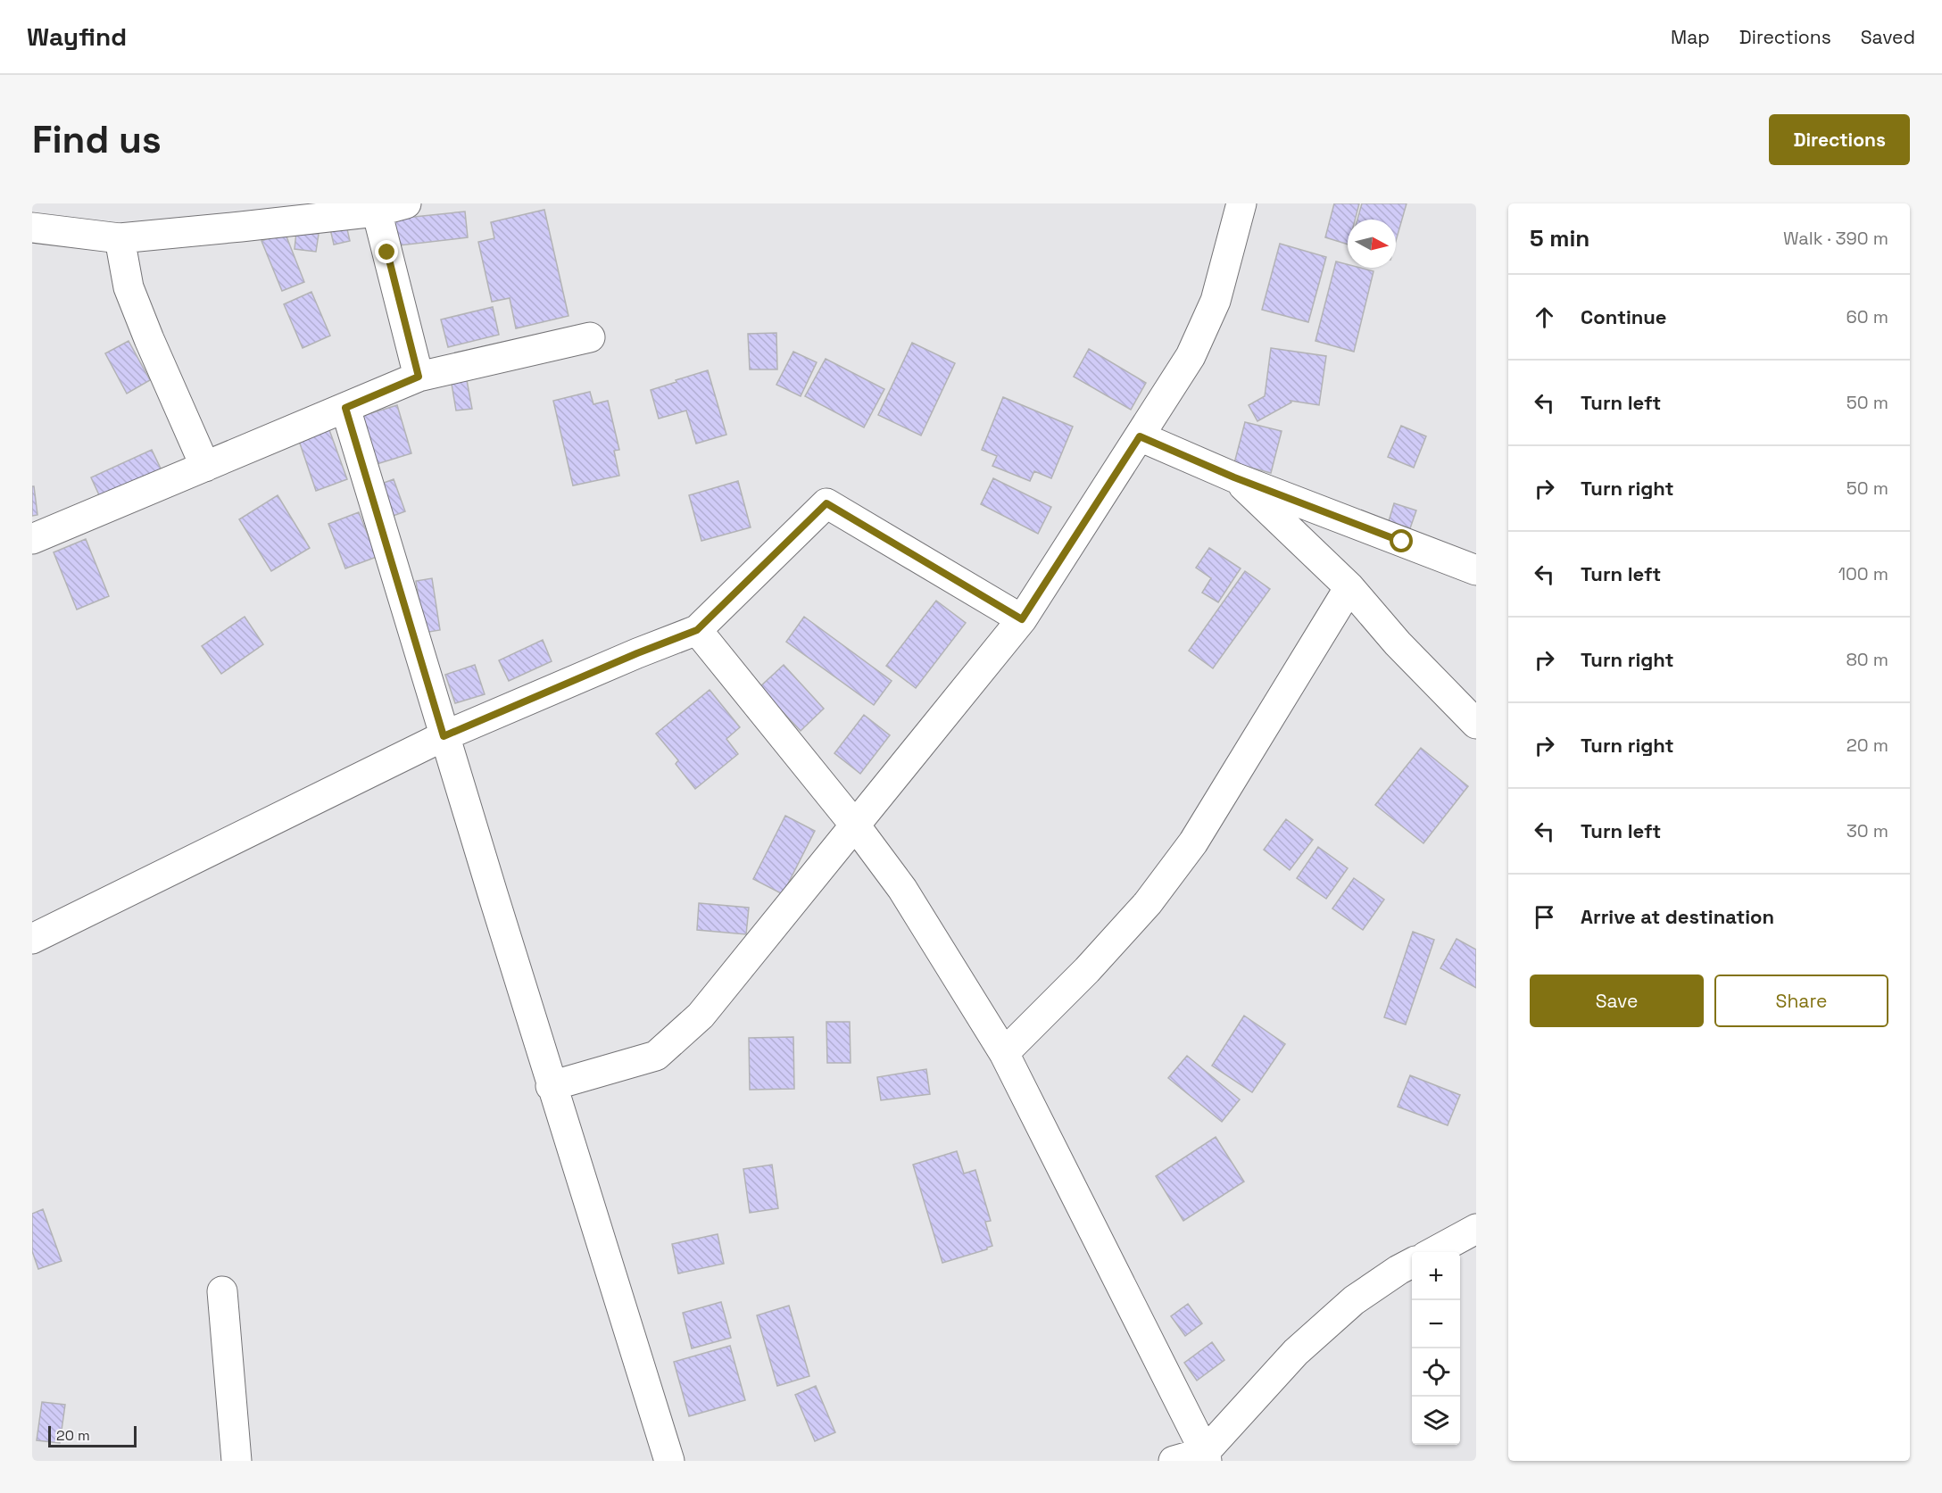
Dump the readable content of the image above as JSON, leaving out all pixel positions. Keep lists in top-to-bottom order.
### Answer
{
  "scale_bar": "20 m",
  "north": "right",
  "page": {
    "header": "Wayfind",
    "nav": ["Map", "Directions", "Saved"],
    "buttons": [
      "Directions",
      ["Save", "Share"]
    ],
    "title": "Find us",
    "heading": ["5 min", "Walk · 390 m"],
    "list": [
      ["Continue", "60 m"],
      ["Turn left", "50 m"],
      ["Turn right", "50 m"],
      ["Turn left", "100 m"],
      ["Turn right", "80 m"],
      ["Turn right", "20 m"],
      ["Turn left", "30 m"],
      "Arrive at destination"
    ],
    "map_buttons": ["+", "−"],
    "scale": "20 m"
  }
}
